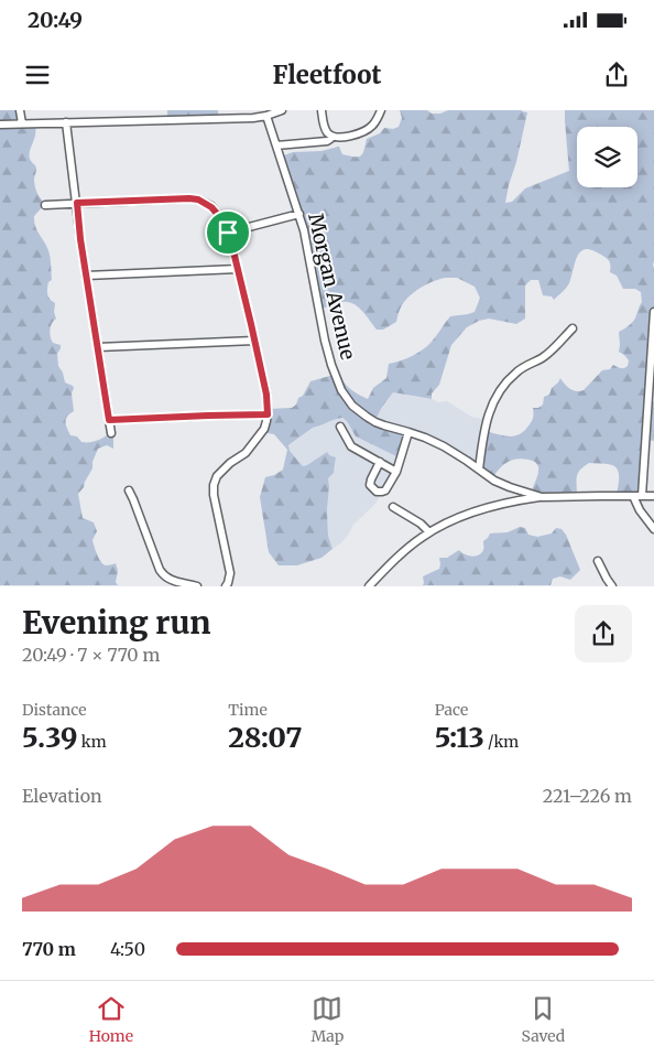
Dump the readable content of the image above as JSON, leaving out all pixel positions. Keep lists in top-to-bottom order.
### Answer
{
  "streets": {
    "street": ["Morgan Avenue"]
  },
  "page": {
    "status": "20:49",
    "header": "Fleetfoot",
    "heading": ["Evening run", "20:49 · 7 × 770 m"],
    "stats": [
      ["Distance", "5.39 km"],
      ["Time", "28:07"],
      ["Pace", "5:13 /km"]
    ],
    "chart": ["Elevation", "221–226 m"],
    "list": [
      {
        "name": "770 m",
        "note": "4:50"
      }
    ],
    "tabs": ["Home", "Map", "Saved"]
  }
}
